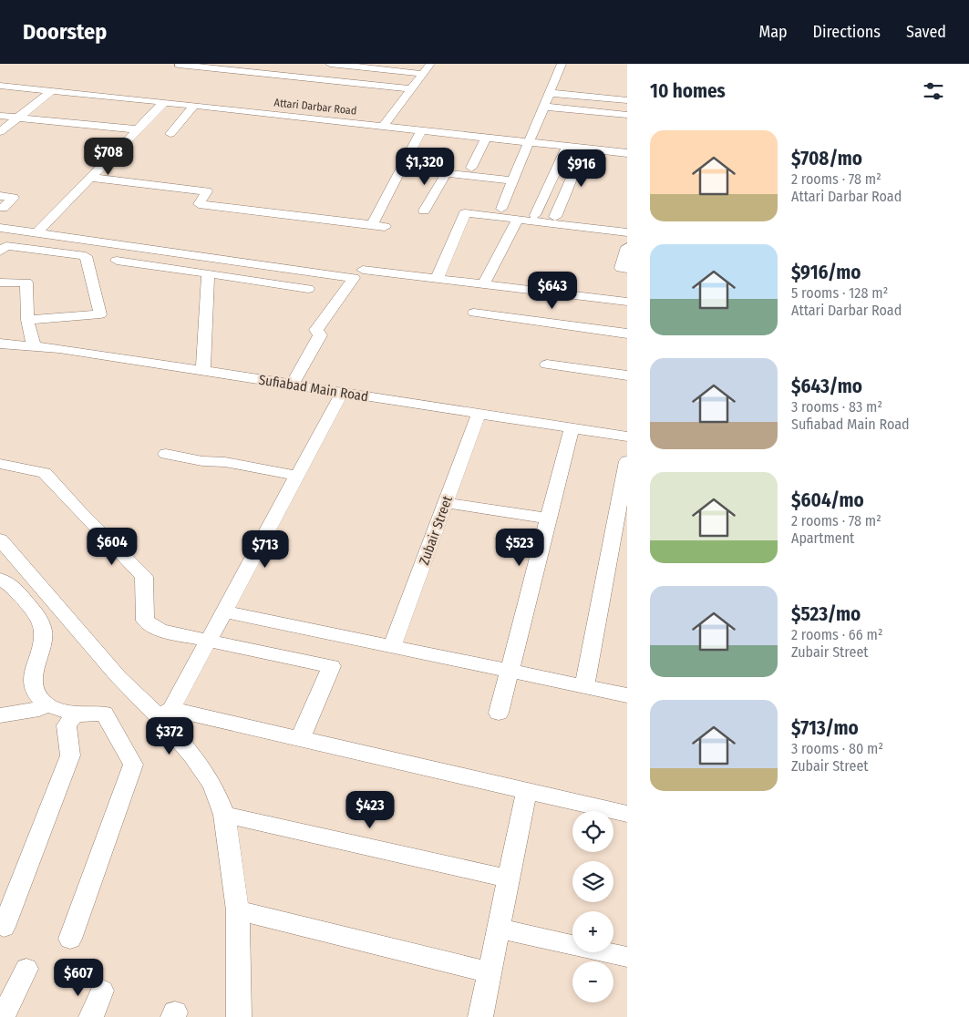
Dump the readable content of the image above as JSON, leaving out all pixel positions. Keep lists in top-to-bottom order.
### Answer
{
  "streets": {
    "street": ["Attari Darbar Road", "Sufiabad Main Road", "Zubair Street"]
  },
  "crossings": [
    ["Sufiabad Main Road", "Zubair Street"]
  ],
  "page": {
    "header": "Doorstep",
    "nav": ["Map", "Directions", "Saved"],
    "heading": "10 homes",
    "list": [
      {
        "name": "$708/mo",
        "note": "2 rooms · 78 m² · Attari Darbar Road"
      },
      {
        "name": "$916/mo",
        "note": "5 rooms · 128 m² · Attari Darbar Road"
      },
      {
        "name": "$643/mo",
        "note": "3 rooms · 83 m² · Sufiabad Main Road"
      },
      {
        "name": "$604/mo",
        "note": "2 rooms · 78 m² · Apartment"
      },
      {
        "name": "$523/mo",
        "note": "2 rooms · 66 m² · Zubair Street"
      },
      {
        "name": "$713/mo",
        "note": "3 rooms · 80 m² · Zubair Street"
      }
    ],
    "price": [
      "$708",
      "$1,320",
      "$916",
      "$643",
      "$604",
      "$523",
      "$713",
      "$372",
      "$423",
      "$607"
    ],
    "map_buttons": ["+", "−"]
  }
}
